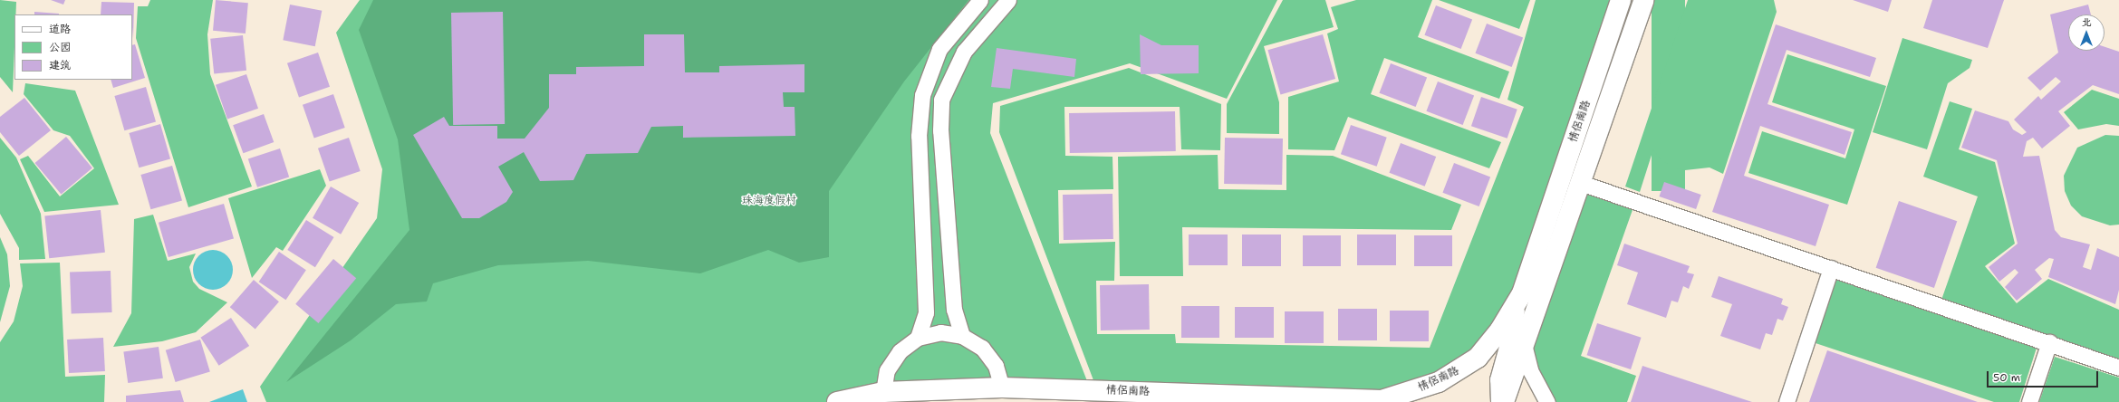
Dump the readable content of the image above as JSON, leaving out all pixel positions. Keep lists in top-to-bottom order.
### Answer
{
  "streets": {
    "highway": ["情侣南路"]
  },
  "parks": ["珠海度假村"],
  "legend": ["道路", "公园", "建筑"],
  "scale_bar": "50 m",
  "north": "top"
}
